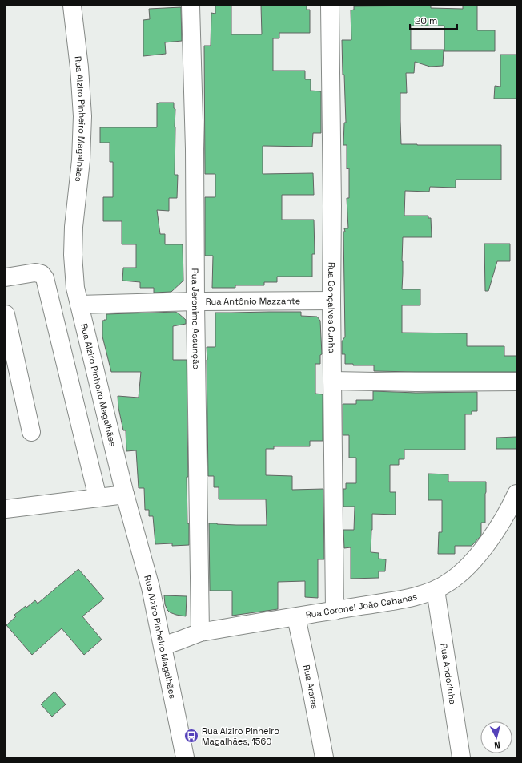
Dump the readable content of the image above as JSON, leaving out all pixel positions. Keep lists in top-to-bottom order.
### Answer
{
  "streets": {
    "street": [
      "Rua Alziro Pinheiro Magalhães",
      "Rua Antônio Mazzante",
      "Rua Gonçalves Cunha",
      "Rua Jeronimo Assunção",
      "Rua Coronel João Cabanas",
      "Rua Andorinha",
      "Rua Araras"
    ]
  },
  "crossings": [
    ["Rua Alziro Pinheiro Magalhães", "Rua Antônio Mazzante"],
    ["Rua Alziro Pinheiro Magalhães", "Rua Coronel João Cabanas"],
    ["Rua Antônio Mazzante", "Rua Gonçalves Cunha"],
    ["Rua Antônio Mazzante", "Rua Jeronimo Assunção"],
    ["Rua Gonçalves Cunha", "Rua Coronel João Cabanas"],
    ["Rua Jeronimo Assunção", "Rua Coronel João Cabanas"],
    ["Rua Coronel João Cabanas", "Rua Andorinha"],
    ["Rua Coronel João Cabanas", "Rua Araras"]
  ],
  "places": {
    "bus stop": ["Rua Alziro Pinheiro Magalhães, 1560"]
  },
  "scale_bar": "20 m",
  "north": "bottom"
}
